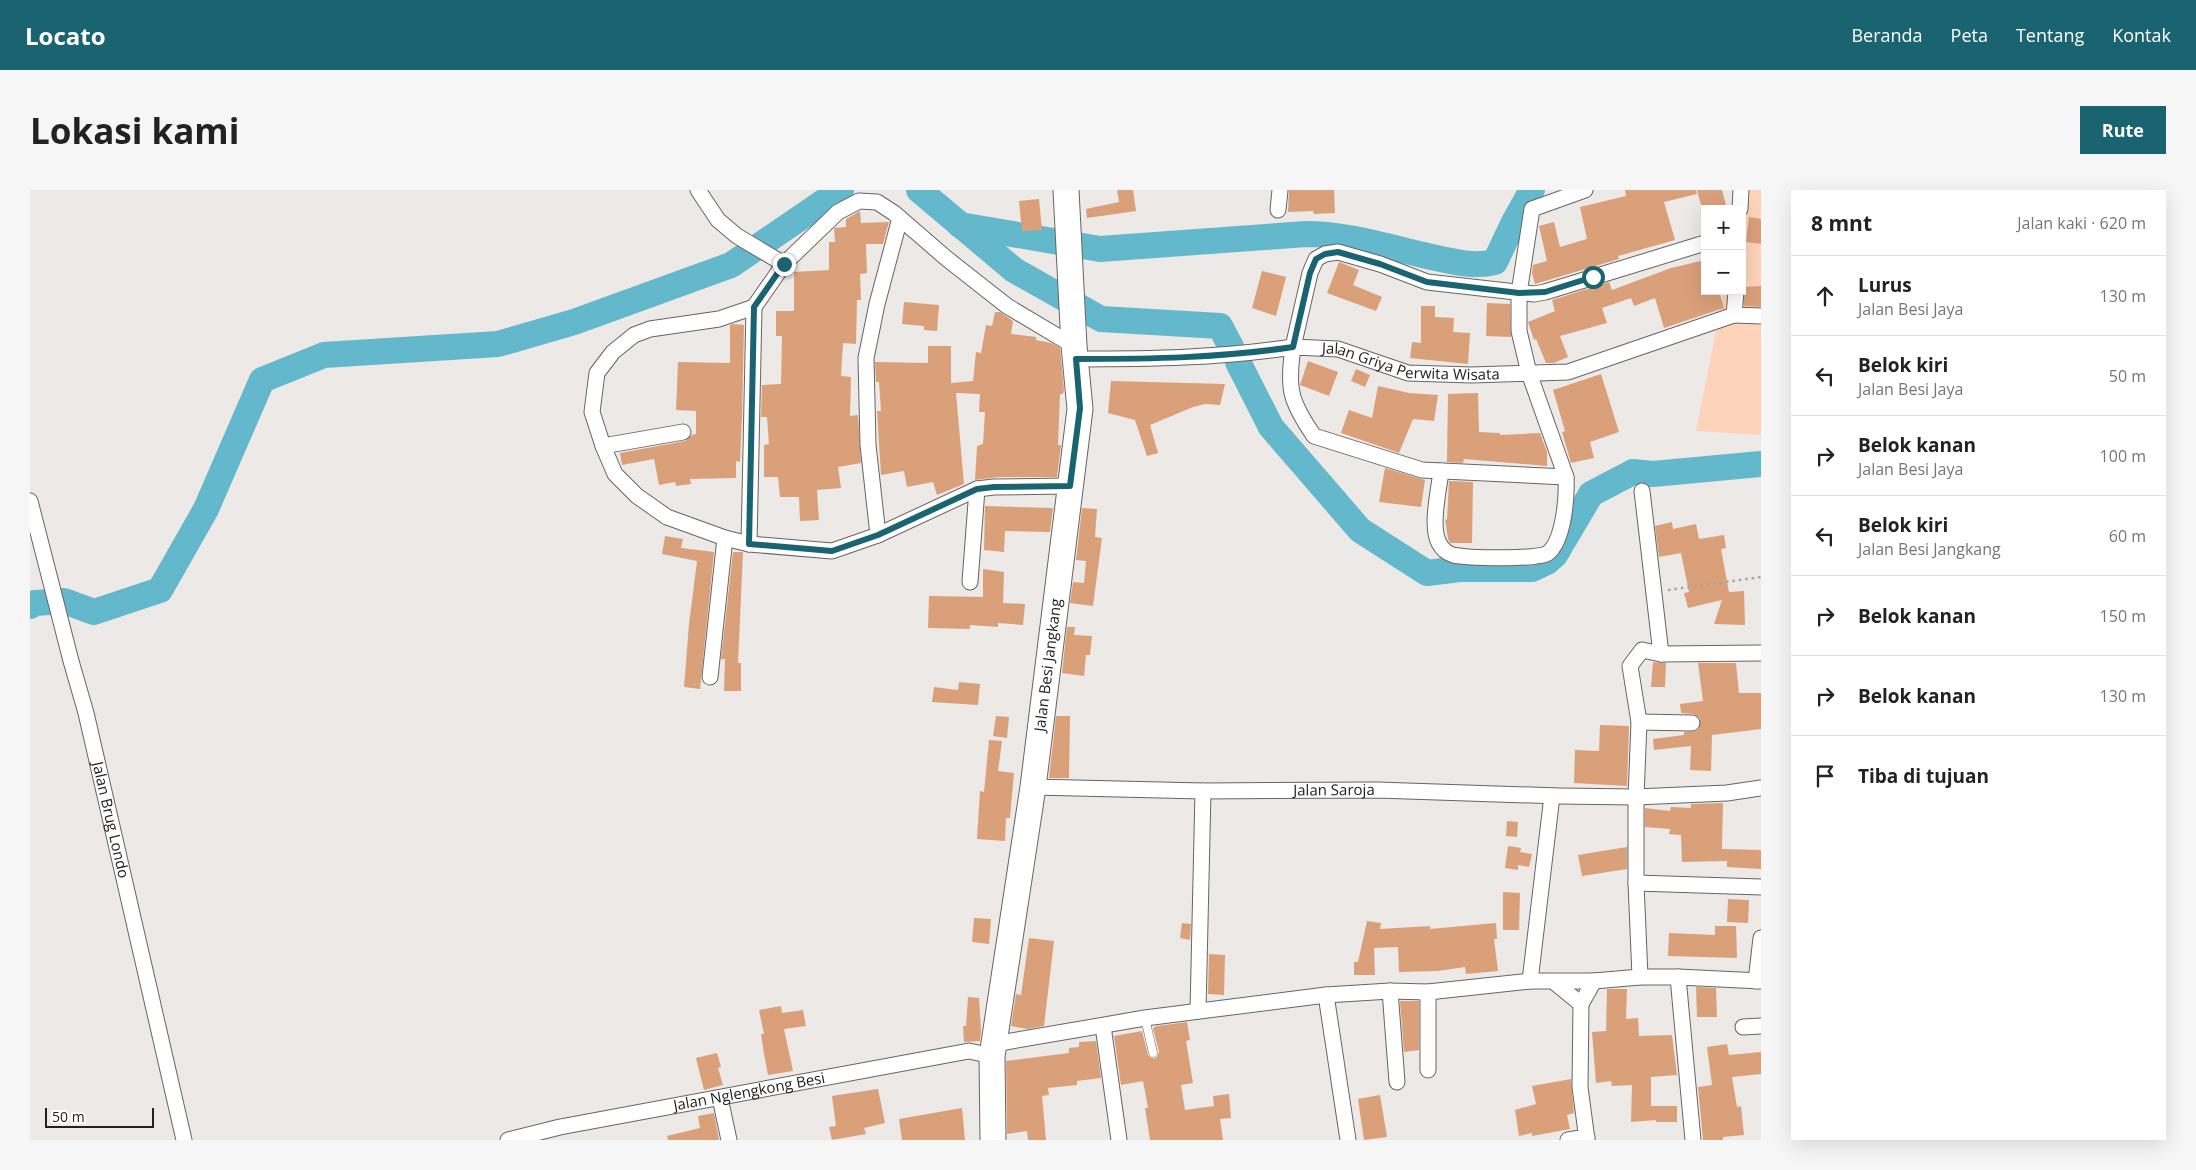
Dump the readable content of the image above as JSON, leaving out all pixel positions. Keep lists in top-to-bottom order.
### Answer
{
  "streets": {
    "main road": ["Jalan Besi Jangkang"],
    "street": [
      "Jalan Griya Perwita Wisata",
      "Jalan Saroja",
      "Jalan Brug Londo",
      "Jalan Nglengkong Besi"
    ]
  },
  "crossings": [
    ["Jalan Griya Perwita Wisata", "Jalan Besi Jangkang"],
    ["Jalan Besi Jangkang", "Jalan Saroja"],
    ["Jalan Besi Jangkang", "Jalan Nglengkong Besi"]
  ],
  "scale_bar": "50 m",
  "page": {
    "header": "Locato",
    "nav": [
      "Beranda",
      "Peta",
      "Tentang",
      "Kontak"
    ],
    "buttons": "Rute",
    "title": "Lokasi kami",
    "heading": ["8 mnt", "Jalan kaki · 620 m"],
    "map_buttons": ["+", "−"],
    "list": [
      ["Lurus", "Jalan Besi Jaya", "130 m"],
      ["Belok kiri", "Jalan Besi Jaya", "50 m"],
      ["Belok kanan", "Jalan Besi Jaya", "100 m"],
      ["Belok kiri", "Jalan Besi Jangkang", "60 m"],
      ["Belok kanan", "150 m"],
      ["Belok kanan", "130 m"],
      "Tiba di tujuan"
    ],
    "scale": "50 m"
  }
}
